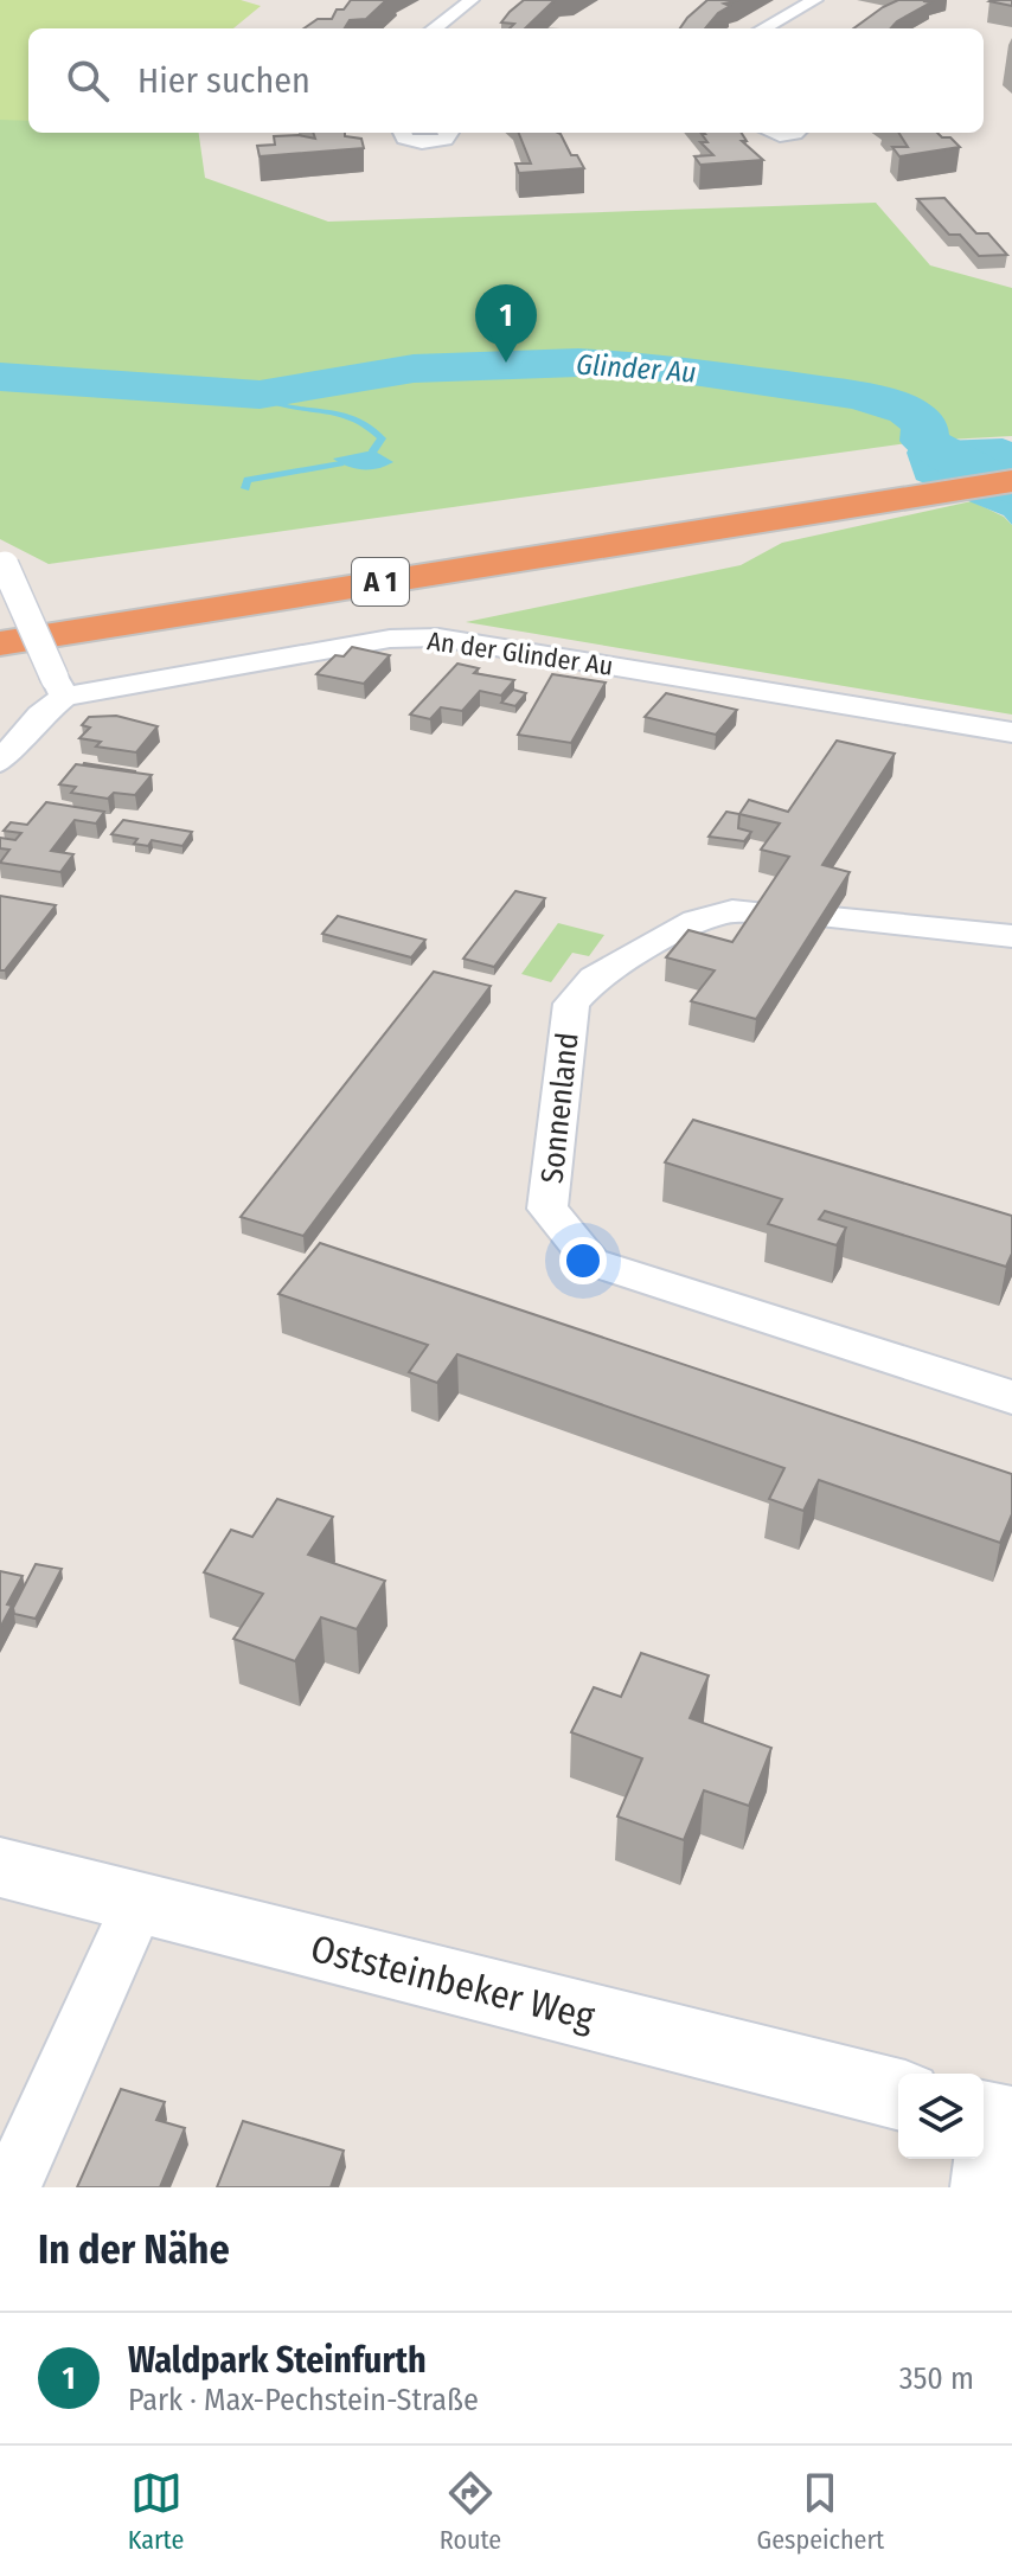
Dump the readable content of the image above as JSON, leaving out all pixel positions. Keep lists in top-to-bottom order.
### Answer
{
  "streets": {
    "highway": ["A 1"],
    "street": ["An der Glinder Au", "Sonnenland", "Oststeinbeker Weg"]
  },
  "water": ["Glinder Au"],
  "page": {
    "search": "Hier suchen",
    "pins": "1",
    "heading": "In der Nähe",
    "list": [
      {
        "mark": "1",
        "name": "Waldpark Steinfurth",
        "note": "Park · Max-Pechstein-Straße",
        "value": "350 m"
      }
    ],
    "nav": ["Karte", "Route", "Gespeichert"]
  }
}
